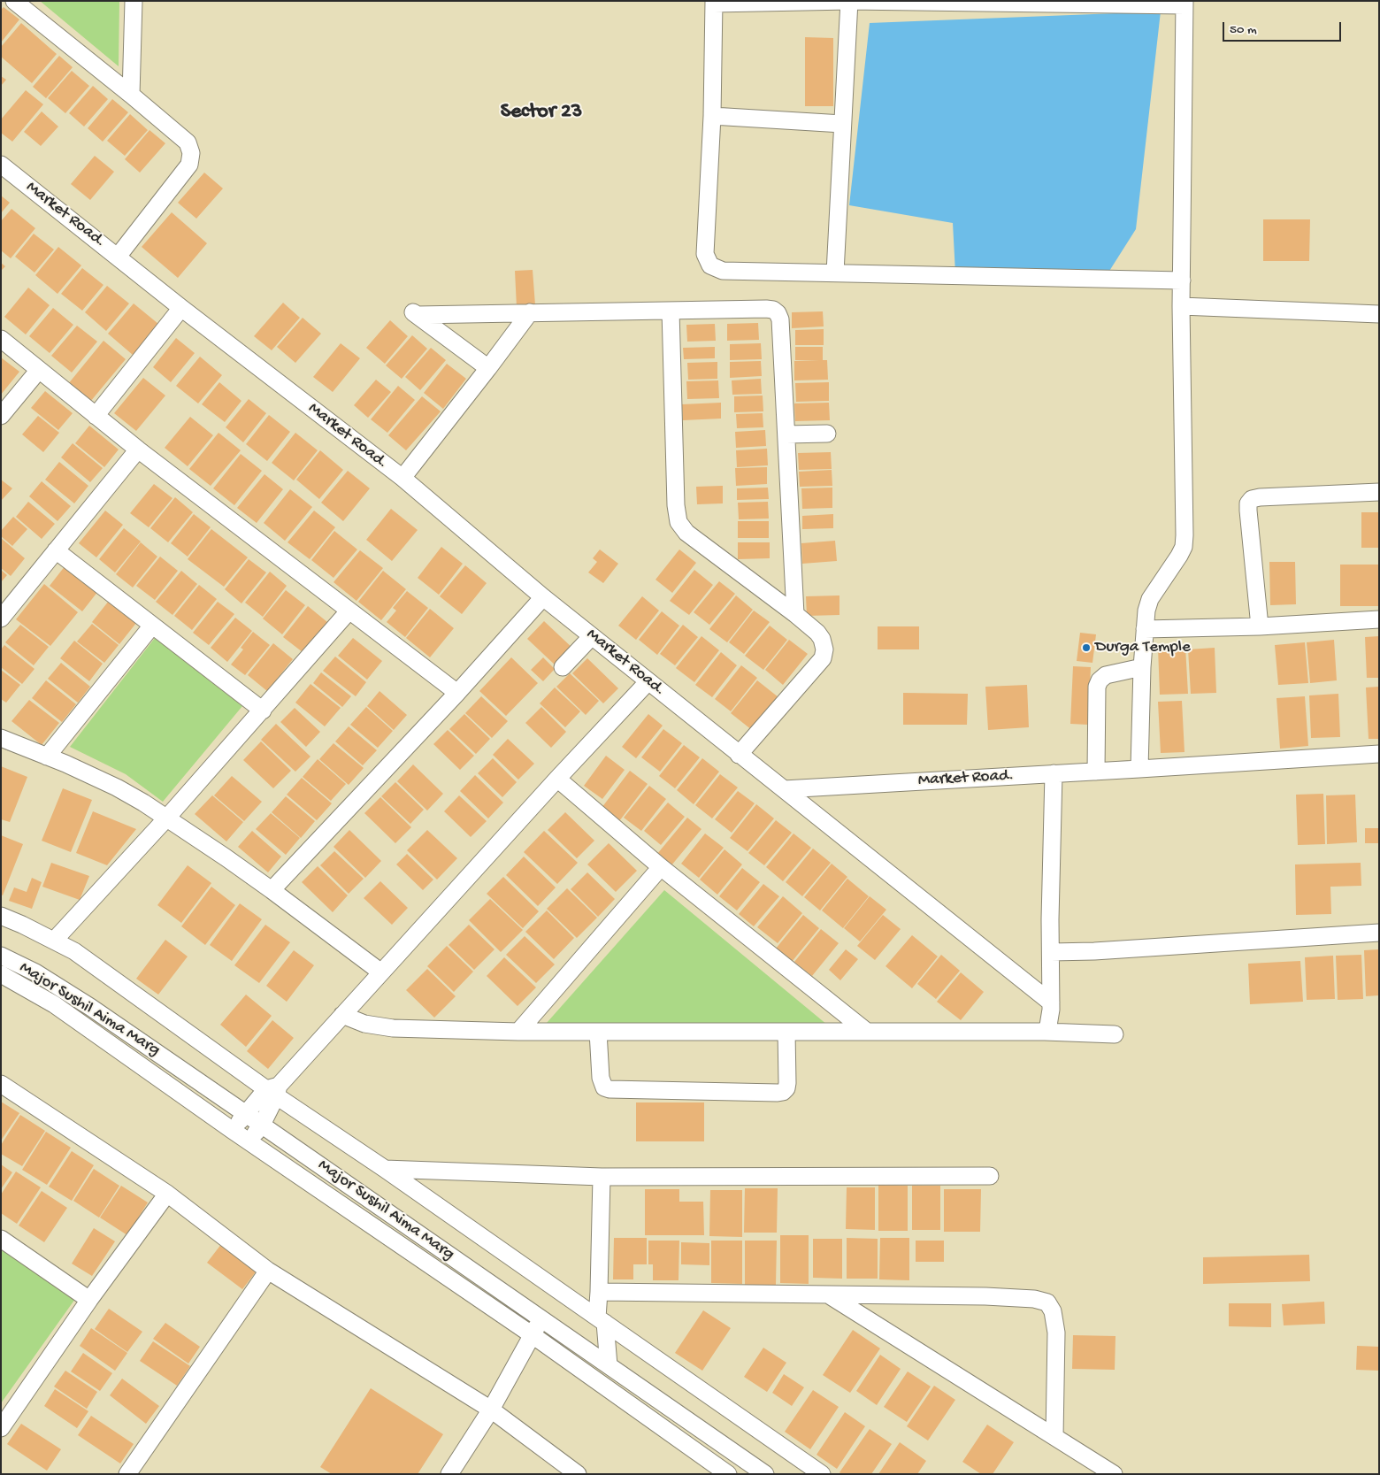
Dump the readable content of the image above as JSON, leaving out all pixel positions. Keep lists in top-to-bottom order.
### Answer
{
  "streets": {
    "street": ["Market Road.", "Major Sushil Aima Marg"]
  },
  "districts": ["Sector 23"],
  "places": ["Durga Temple"],
  "scale_bar": "50 m"
}
